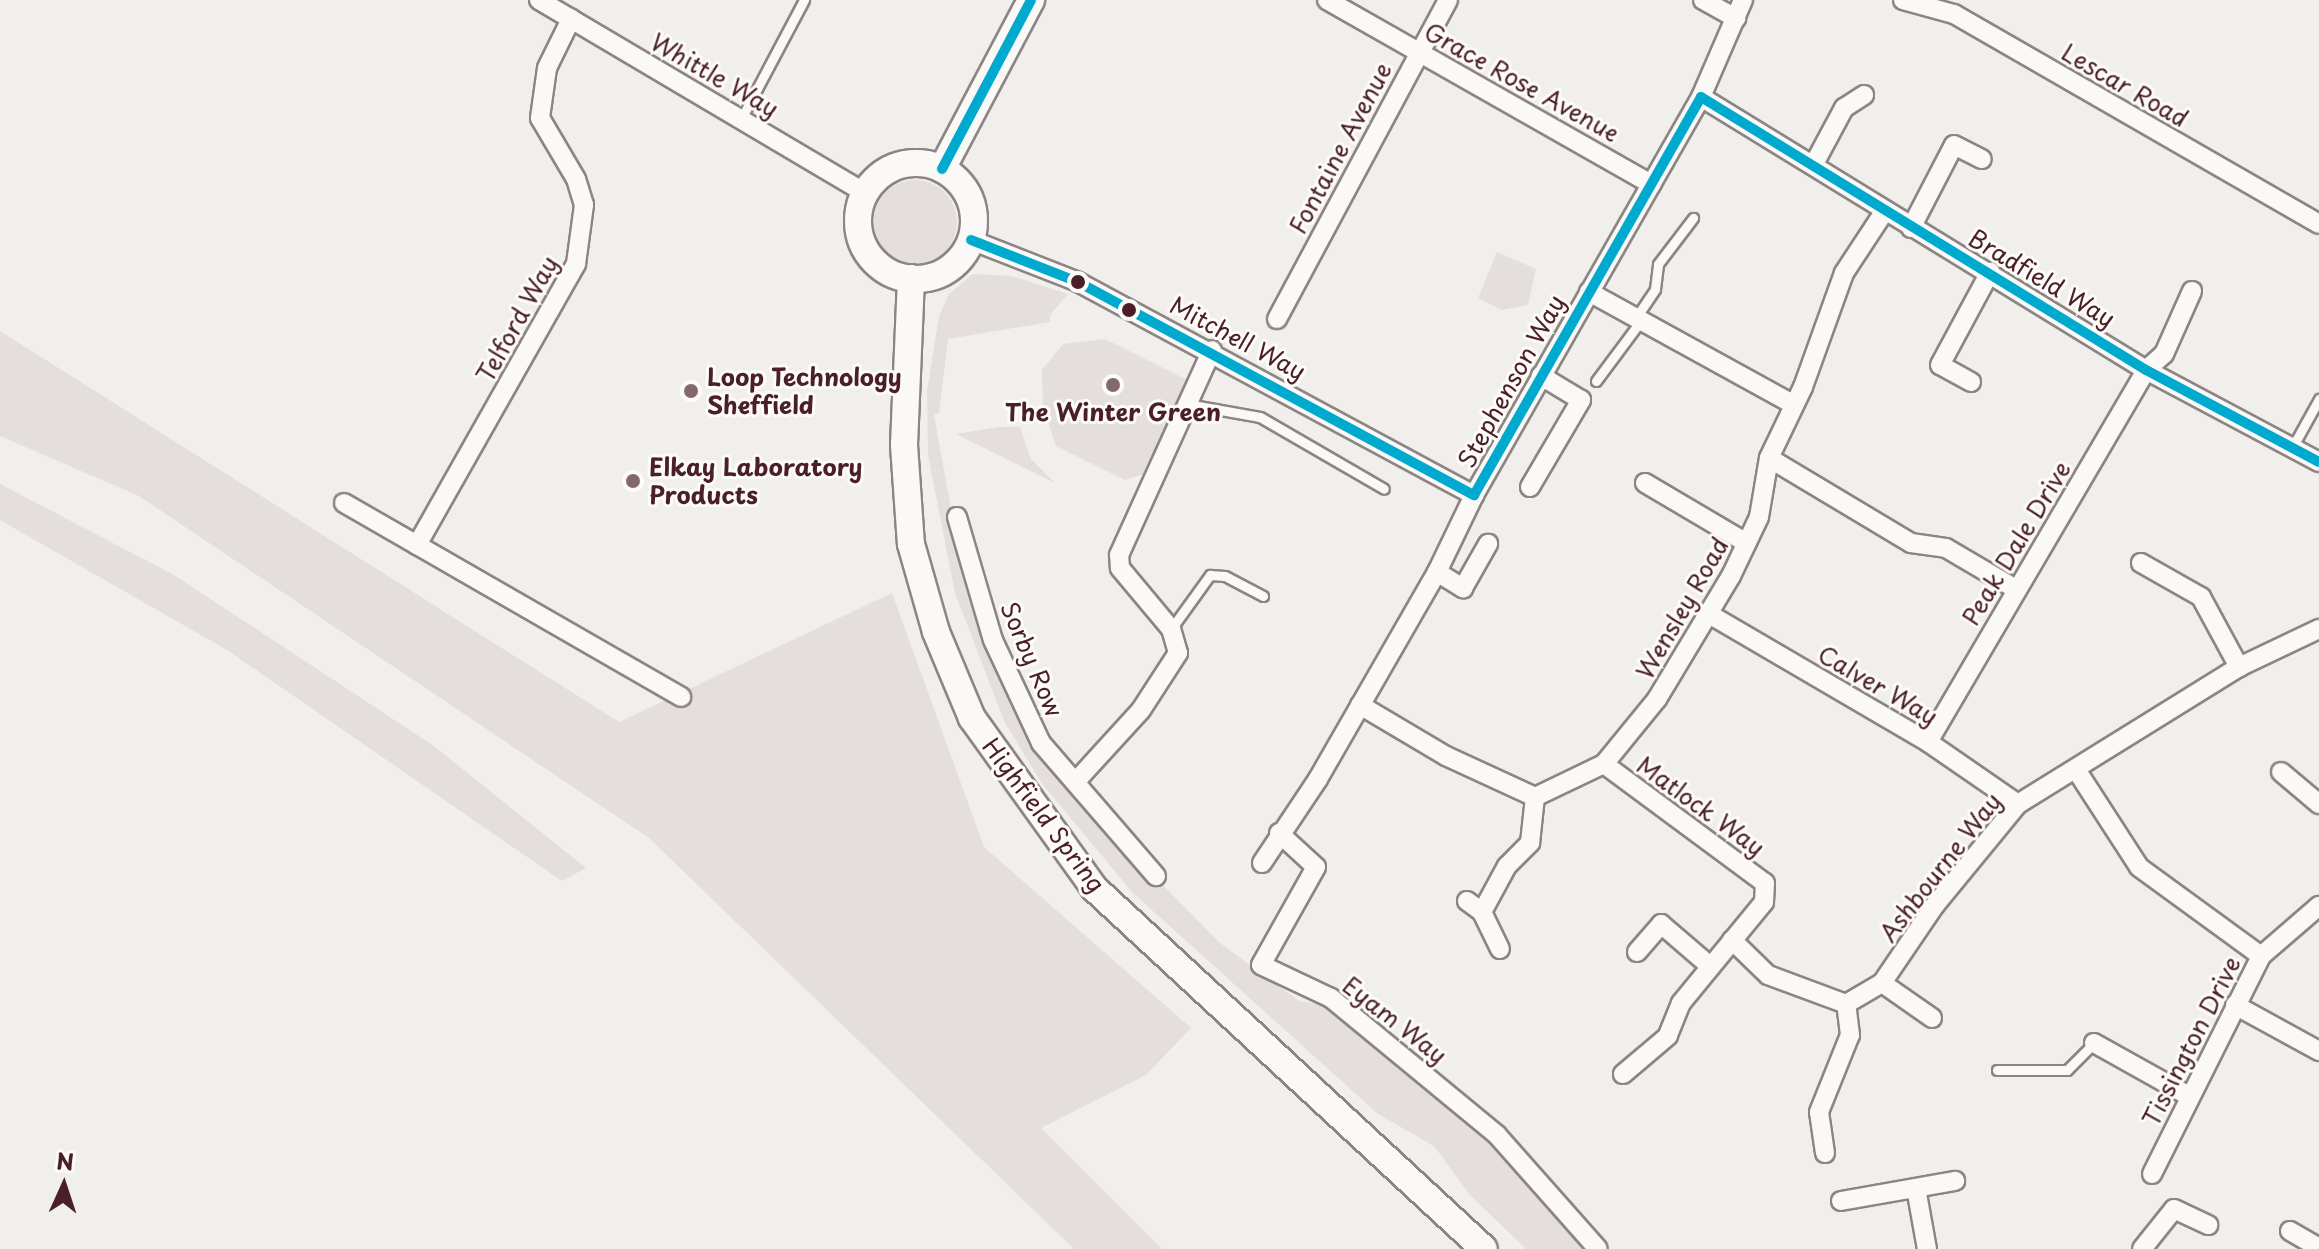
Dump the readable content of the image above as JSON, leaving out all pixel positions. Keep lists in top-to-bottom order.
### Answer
{
  "streets": {
    "main road": ["Highfield Spring"],
    "street": [
      "Whittle Way",
      "Grace Rose Avenue",
      "Lescar Road",
      "Fontaine Avenue",
      "Bradfield Way",
      "Telford Way",
      "Mitchell Way",
      "Stephenson Way",
      "Peak Dale Drive",
      "Wensley Road",
      "Sorby Row",
      "Calver Way",
      "Matlock Way",
      "Ashbourne Way",
      "Eyam Way",
      "Tissington Drive"
    ]
  },
  "crossings": [
    ["Whittle Way", "Telford Way"],
    ["Whittle Way", "Mitchell Way"],
    ["Whittle Way", "Highfield Spring"],
    ["Grace Rose Avenue", "Fontaine Avenue"],
    ["Grace Rose Avenue", "Stephenson Way"],
    ["Bradfield Way", "Stephenson Way"],
    ["Bradfield Way", "Peak Dale Drive"],
    ["Bradfield Way", "Wensley Road"],
    ["Mitchell Way", "Stephenson Way"],
    ["Mitchell Way", "Highfield Spring"],
    ["Stephenson Way", "Eyam Way"],
    ["Peak Dale Drive", "Calver Way"],
    ["Wensley Road", "Calver Way"],
    ["Wensley Road", "Matlock Way"],
    ["Calver Way", "Ashbourne Way"]
  ],
  "places": ["The Winter Green", "Loop Technology Sheffield", "Elkay Laboratory Products"],
  "north": "top"
}
